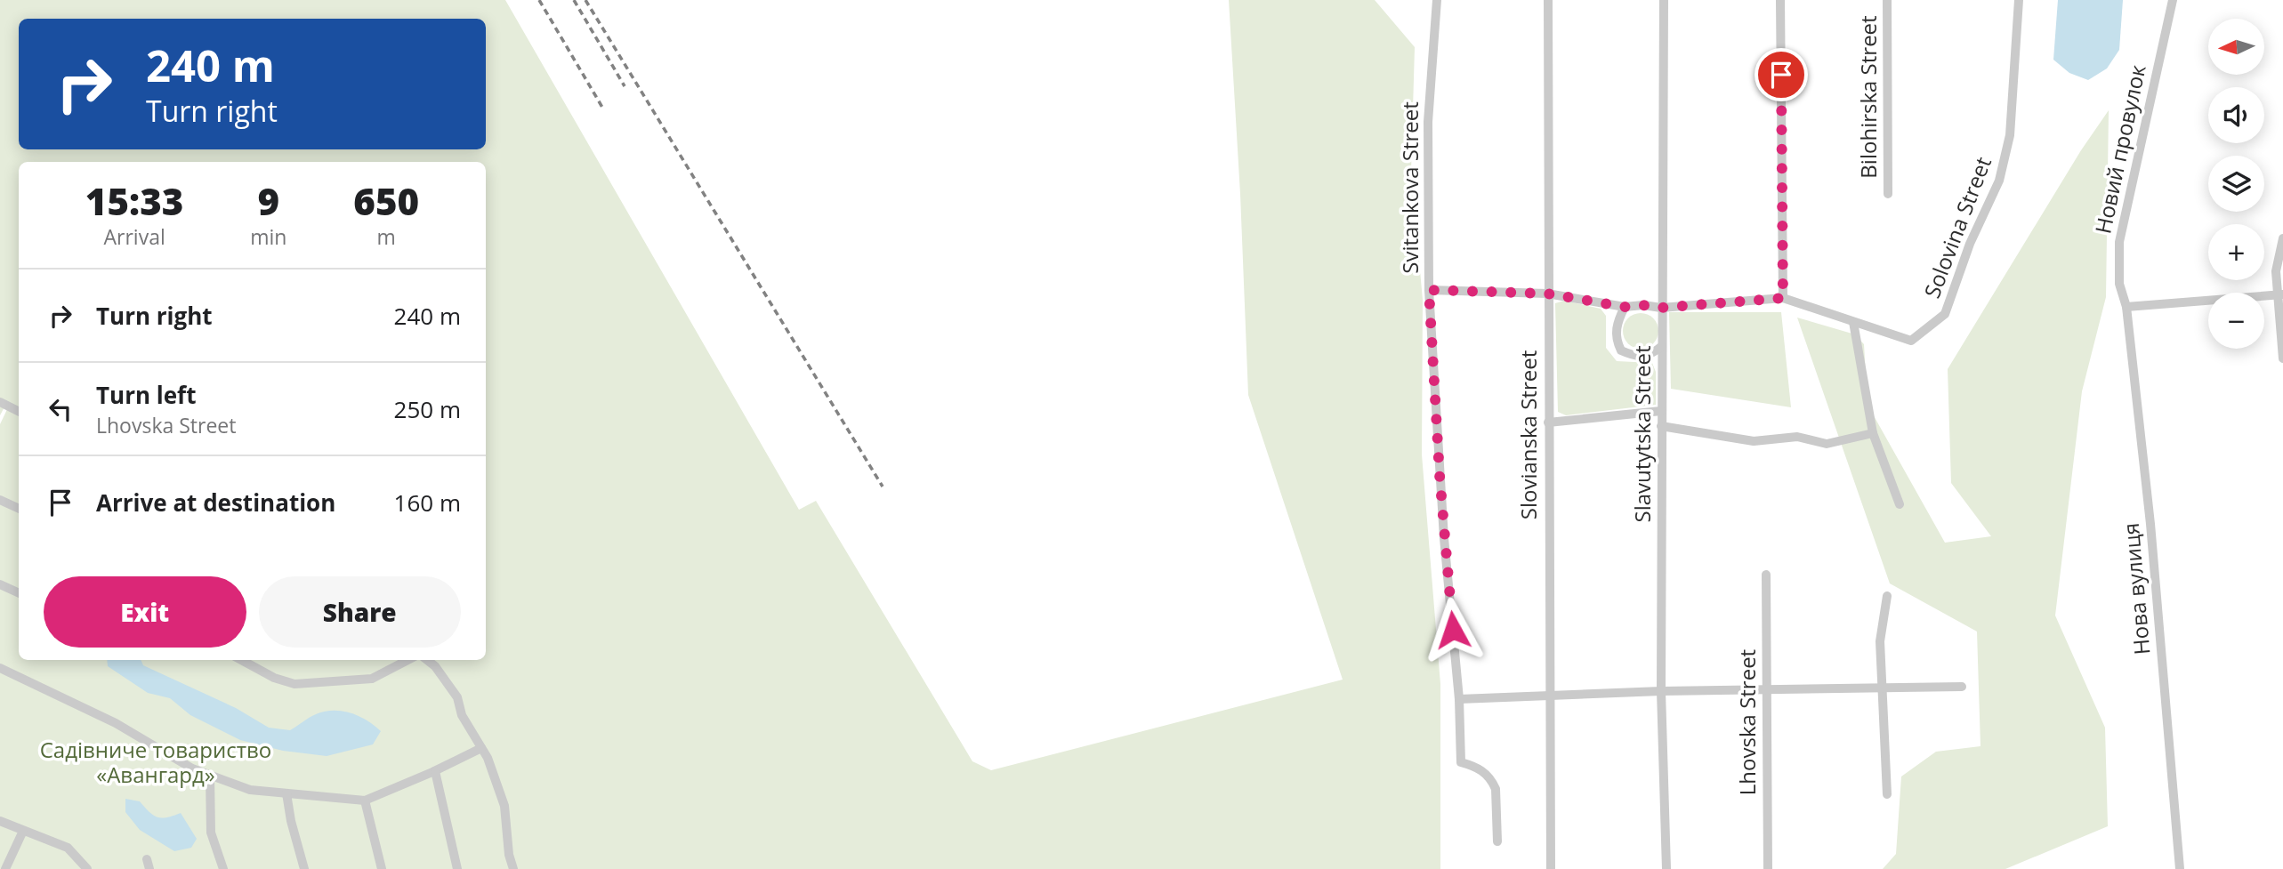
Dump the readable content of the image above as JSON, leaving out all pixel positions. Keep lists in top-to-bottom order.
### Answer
{
  "streets": {
    "street": [
      "Bilohirska Street",
      "Новий провулок",
      "Svitankova Street",
      "Solovina Street",
      "Slavutytska Street",
      "Slovianska Street",
      "Нова вулиця",
      "Lhovska Street"
    ]
  },
  "crossings": [
    ["Новий провулок", "Нова вулиця"]
  ],
  "parks": ["Садівниче товариство «Авангард»"],
  "north": "left",
  "page": {
    "map_buttons": ["+", "−"],
    "turn": ["240 m", "Turn right"],
    "eta": [
      "15:33",
      "Arrival",
      "9",
      "min",
      "650",
      "m"
    ],
    "list": [
      {
        "name": "Turn right",
        "value": "240 m"
      },
      {
        "name": "Turn left",
        "note": "Lhovska Street",
        "value": "250 m"
      },
      {
        "name": "Arrive at destination",
        "value": "160 m"
      }
    ],
    "buttons": ["Exit", "Share"]
  }
}
